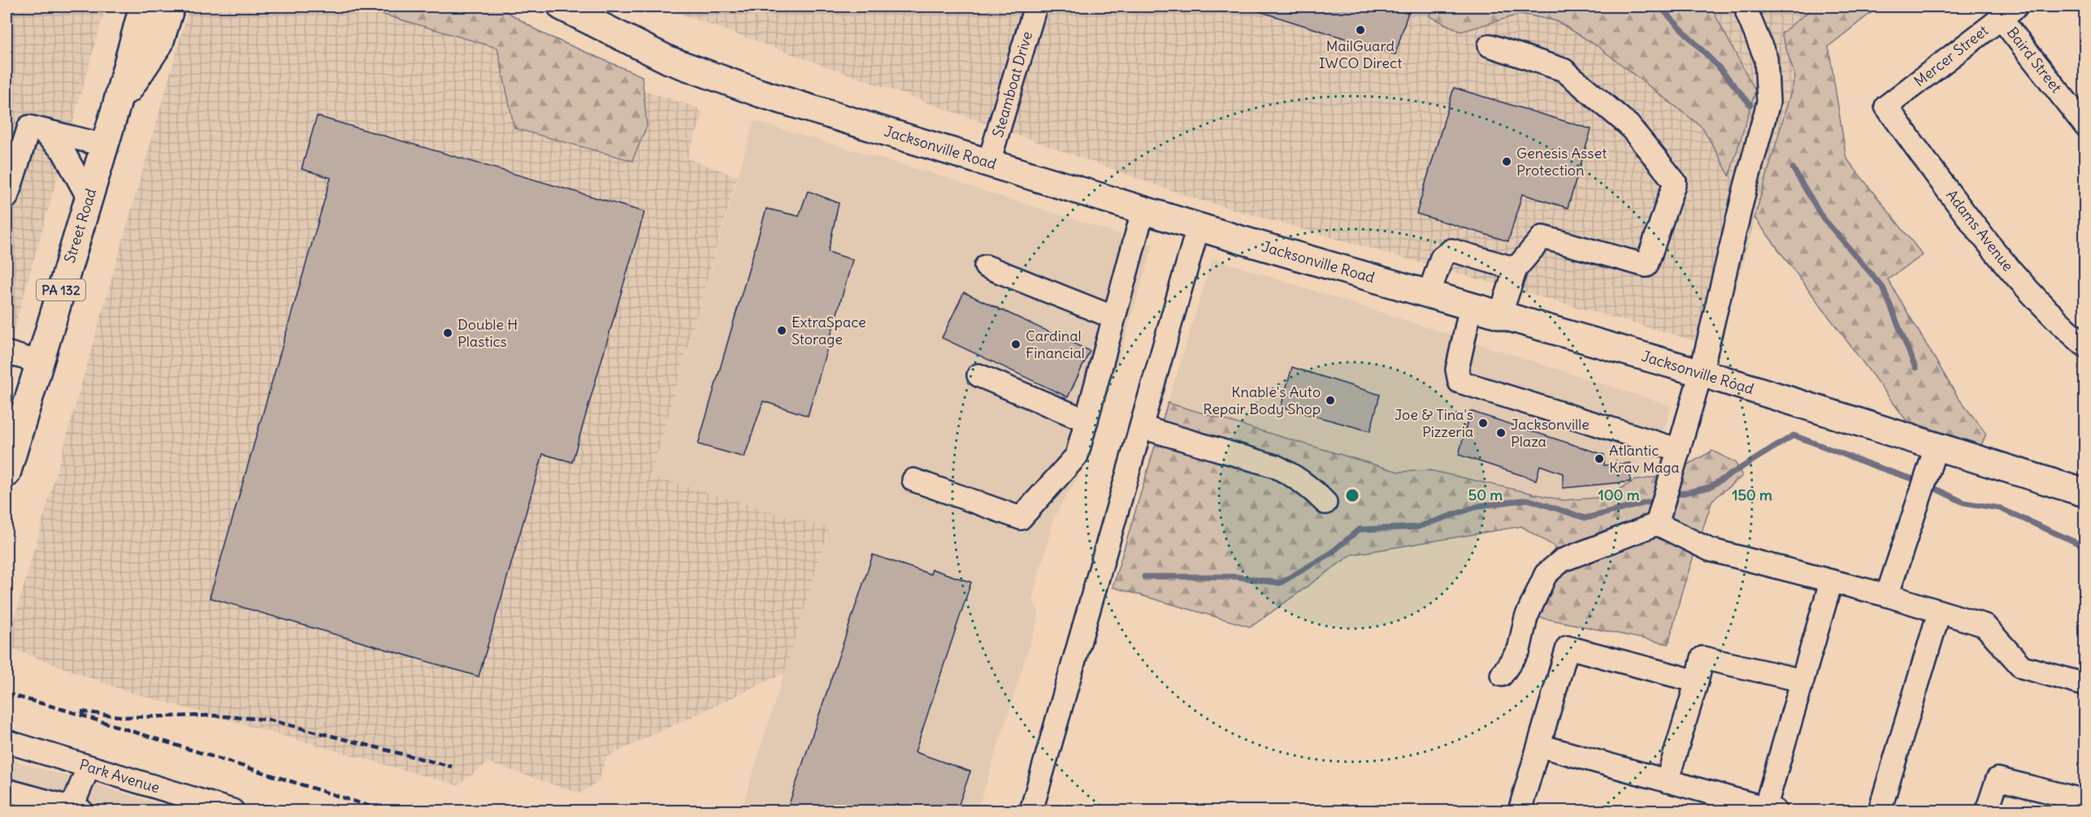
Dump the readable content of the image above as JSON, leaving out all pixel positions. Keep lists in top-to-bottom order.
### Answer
{
  "streets": {
    "main road": ["Jacksonville Road", "Street Road", "PA 132"],
    "street": [
      "Mercer Street",
      "Baird Street",
      "Steamboat Drive",
      "Adams Avenue",
      "Park Avenue"
    ]
  },
  "crossings": [
    ["Mercer Street", "Baird Street"],
    ["Mercer Street", "Adams Avenue"],
    ["Steamboat Drive", "Jacksonville Road"]
  ],
  "places": [
    "MailGuard IWCO Direct",
    "Genesis Asset Protection",
    "ExtraSpace Storage",
    "Double H Plastics",
    "Cardinal Financial",
    "Knable's Auto Repair Body Shop",
    "Joe & Tina's Pizzeria",
    "Jacksonville Plaza",
    "Atlantic Krav Maga"
  ],
  "rings": ["50 m", "100 m", "150 m"]
}
